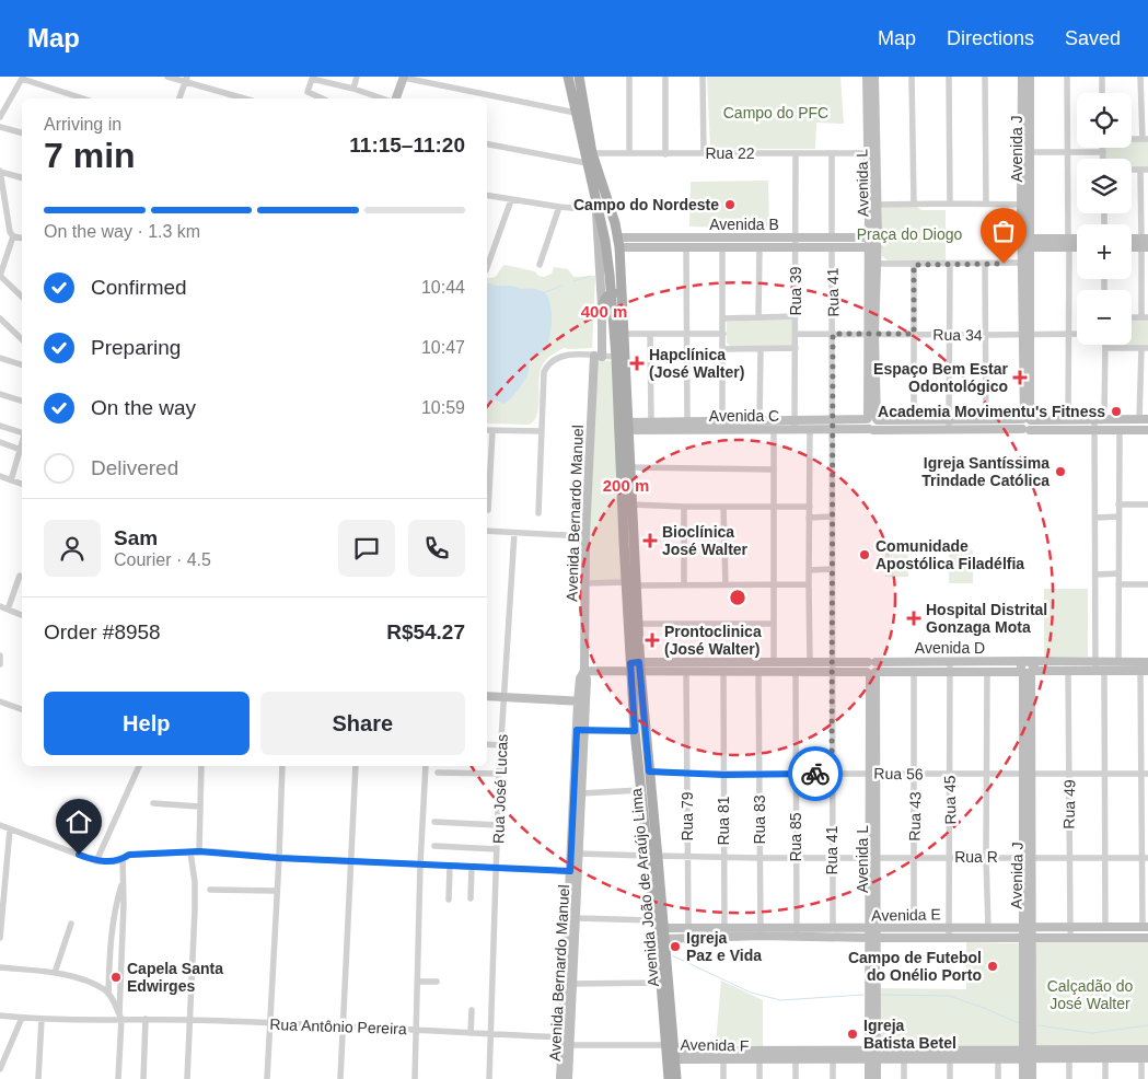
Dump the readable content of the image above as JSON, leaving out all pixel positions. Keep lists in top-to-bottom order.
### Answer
{
  "streets": {
    "main road": ["Avenida João de Araújo Lima"],
    "street": [
      "Avenida J",
      "Rua 22",
      "Avenida L",
      "Avenida B",
      "Rua 39",
      "Rua 41",
      "Rua 34",
      "Avenida C",
      "Avenida Bernardo Manuel",
      "Avenida D",
      "Rua 56",
      "Rua José Lucas",
      "Rua 45",
      "Rua 49",
      "Rua 79",
      "Rua 43",
      "Rua 83",
      "Rua 81",
      "Rua 85",
      "Rua R",
      "Avenida E",
      "Rua Antônio Pereira",
      "Avenida F"
    ]
  },
  "crossings": [
    ["Avenida J", "Rua 34"],
    ["Avenida J", "Avenida C"],
    ["Avenida J", "Avenida D"],
    ["Avenida J", "Rua 56"],
    ["Avenida J", "Rua R"],
    ["Avenida J", "Avenida E"],
    ["Avenida J", "Avenida F"],
    ["Rua 22", "Avenida L"],
    ["Rua 22", "Rua 39"],
    ["Rua 22", "Avenida João de Araújo Lima"],
    ["Avenida L", "Avenida B"],
    ["Avenida L", "Rua 34"],
    ["Avenida L", "Avenida C"],
    ["Avenida L", "Avenida D"],
    ["Avenida L", "Rua 56"],
    ["Avenida L", "Rua R"],
    ["Avenida L", "Avenida E"],
    ["Avenida L", "Avenida F"],
    ["Avenida B", "Rua 39"],
    ["Avenida B", "Rua 41"],
    ["Avenida B", "Avenida João de Araújo Lima"],
    ["Rua 39", "Rua 34"],
    ["Rua 39", "Avenida C"],
    ["Rua 41", "Rua 34"],
    ["Rua 41", "Avenida C"],
    ["Rua 41", "Avenida D"],
    ["Rua 41", "Rua 56"],
    ["Rua 41", "Rua R"],
    ["Rua 41", "Avenida E"],
    ["Avenida C", "Avenida João de Araújo Lima"],
    ["Avenida Bernardo Manuel", "Rua R"],
    ["Avenida Bernardo Manuel", "Avenida João de Araújo Lima"],
    ["Avenida Bernardo Manuel", "Rua Antônio Pereira"],
    ["Avenida D", "Rua 45"],
    ["Avenida D", "Rua 49"],
    ["Avenida D", "Rua 79"],
    ["Avenida D", "Rua 43"],
    ["Avenida D", "Rua 83"],
    ["Avenida D", "Rua 81"],
    ["Avenida D", "Rua 85"],
    ["Avenida D", "Avenida João de Araújo Lima"],
    ["Rua 56", "Rua 45"],
    ["Rua 56", "Rua 49"],
    ["Rua 56", "Rua 79"],
    ["Rua 56", "Rua 43"],
    ["Rua 56", "Rua 83"],
    ["Rua 56", "Rua 81"],
    ["Rua 56", "Rua 85"],
    ["Rua 56", "Avenida João de Araújo Lima"],
    ["Rua José Lucas", "Rua Antônio Pereira"],
    ["Rua 45", "Rua R"],
    ["Rua 45", "Avenida E"],
    ["Rua 49", "Rua R"],
    ["Rua 49", "Avenida E"],
    ["Rua 79", "Rua R"],
    ["Rua 79", "Avenida E"],
    ["Rua 43", "Rua R"],
    ["Rua 43", "Avenida E"],
    ["Rua 83", "Rua R"],
    ["Rua 83", "Avenida E"],
    ["Rua 81", "Rua R"],
    ["Rua 81", "Avenida E"],
    ["Rua 85", "Rua R"],
    ["Rua 85", "Avenida E"],
    ["Rua R", "Avenida João de Araújo Lima"],
    ["Avenida João de Araújo Lima", "Avenida E"],
    ["Avenida João de Araújo Lima", "Avenida F"]
  ],
  "parks": ["Campo do PFC", "Praça do Diogo", "Calçadão do José Walter"],
  "places": {
    "other": [
      "Campo do Nordeste",
      "Academia Movimentu's Fitness",
      "Igreja Santíssima Trindade Católica",
      "Comunidade Apostólica Filadélfia",
      "Igreja Paz e Vida",
      "Campo de Futebol do Onélio Porto",
      "Capela Santa Edwirges",
      "Igreja Batista Betel"
    ],
    "health": [
      "Hapclínica (José Walter)",
      "Espaço Bem Estar Odontológico",
      "Bioclínica José Walter",
      "Hospital Distrital Gonzaga Mota",
      "Prontoclinica (José Walter)"
    ]
  },
  "page": {
    "header": "Map",
    "nav": ["Map", "Directions", "Saved"],
    "map_buttons": ["+", "−"],
    "heading": ["7 min", "Arriving in", "11:15–11:20"],
    "panel": [
      "Sam",
      "Courier · 4.5",
      "Order #8958",
      "R$54.27"
    ],
    "bar": "On the way · 1.3 km",
    "list": [
      ["Confirmed", "10:44"],
      ["Preparing", "10:47"],
      ["On the way", "10:59"],
      "Delivered"
    ],
    "buttons": ["Help", "Share"]
  },
  "rings": ["400 m", "200 m"]
}
